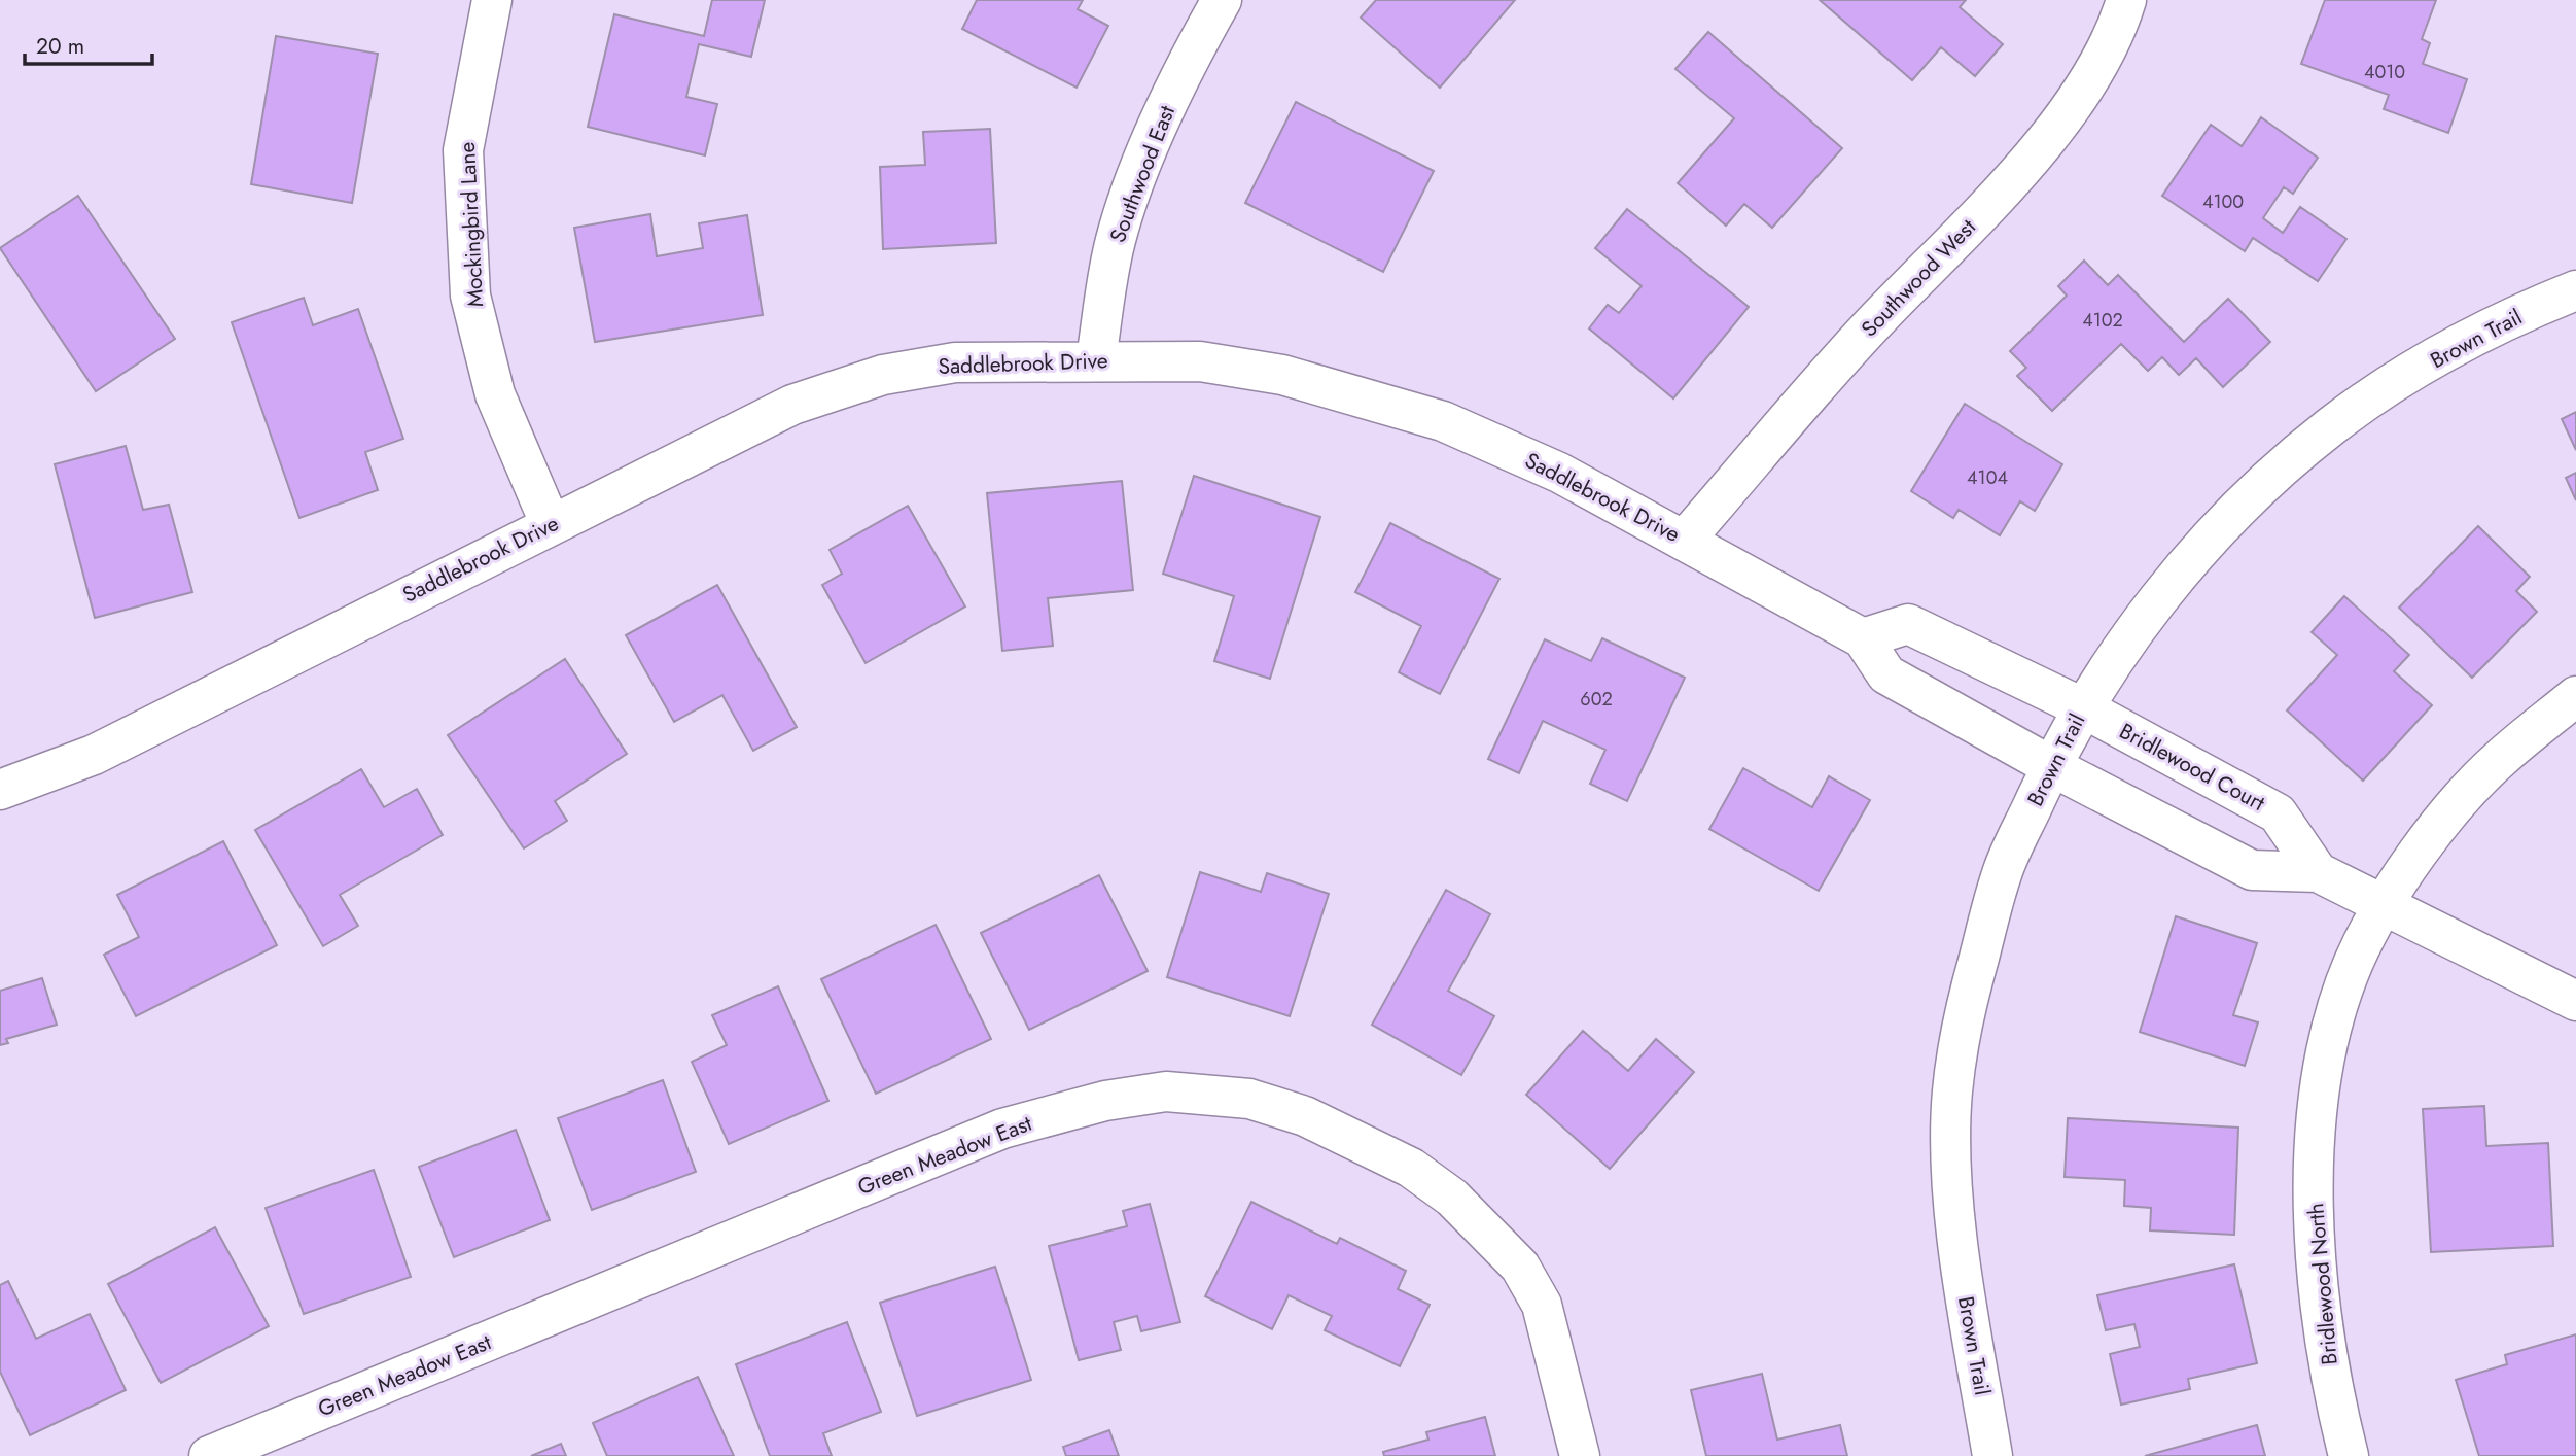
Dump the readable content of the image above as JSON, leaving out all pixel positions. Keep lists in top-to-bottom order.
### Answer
{
  "streets": {
    "street": [
      "Southwood East",
      "Mockingbird Lane",
      "Southwood West",
      "Brown Trail",
      "Saddlebrook Drive",
      "Bridlewood Court",
      "Green Meadow East",
      "Bridlewood North"
    ]
  },
  "crossings": [
    ["Southwood East", "Saddlebrook Drive"],
    ["Mockingbird Lane", "Saddlebrook Drive"],
    ["Southwood West", "Saddlebrook Drive"],
    ["Brown Trail", "Saddlebrook Drive"],
    ["Brown Trail", "Bridlewood Court"],
    ["Saddlebrook Drive", "Bridlewood Court"],
    ["Bridlewood Court", "Bridlewood North"]
  ],
  "house_numbers": [
    "4010",
    "4100",
    "4102",
    "4104",
    "602"
  ],
  "scale_bar": "20 m"
}
